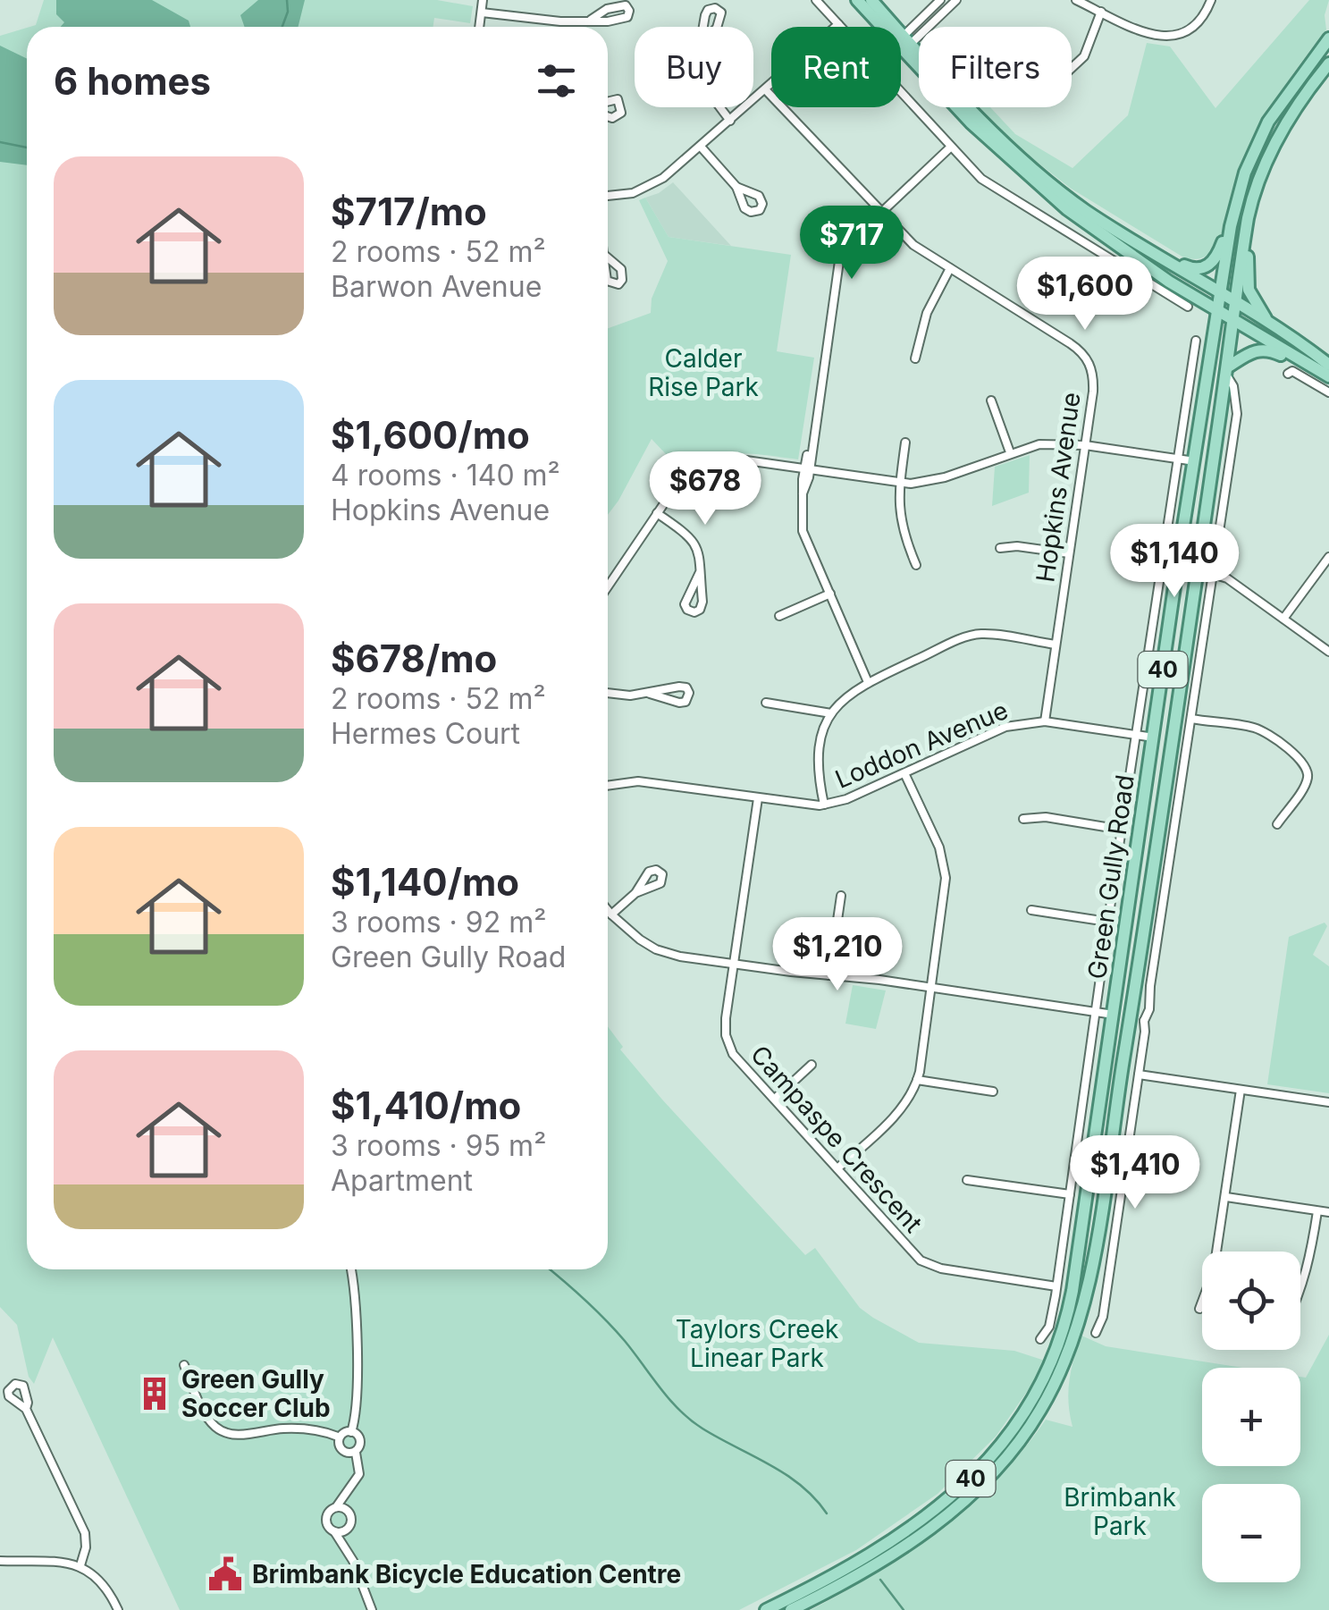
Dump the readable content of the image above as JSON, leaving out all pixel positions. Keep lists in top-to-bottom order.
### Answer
{
  "streets": {
    "main road": ["40", "Green Gully Road"],
    "street": ["Hopkins Avenue", "Loddon Avenue", "Campaspe Crescent"]
  },
  "crossings": [
    ["Hopkins Avenue", "Loddon Avenue"],
    ["Loddon Avenue", "Green Gully Road"],
    ["Loddon Avenue", "Campaspe Crescent"]
  ],
  "parks": ["Calder Rise Park", "Taylors Creek Linear Park", "Brimbank Park"],
  "places": {
    "building": ["Green Gully Soccer Club"],
    "public building": ["Brimbank Bicycle Education Centre"]
  },
  "page": {
    "chip": ["Buy", "Rent", "Filters"],
    "heading": "6 homes",
    "list": [
      {
        "name": "$717/mo",
        "note": "2 rooms · 52 m² · Barwon Avenue"
      },
      {
        "name": "$1,600/mo",
        "note": "4 rooms · 140 m² · Hopkins Avenue"
      },
      {
        "name": "$678/mo",
        "note": "2 rooms · 52 m² · Hermes Court"
      },
      {
        "name": "$1,140/mo",
        "note": "3 rooms · 92 m² · Green Gully Road"
      },
      {
        "name": "$1,410/mo",
        "note": "3 rooms · 95 m² · Apartment"
      }
    ],
    "price": [
      "$717",
      "$1,600",
      "$678",
      "$1,140",
      "$1,210",
      "$1,410"
    ],
    "map_buttons": ["+", "−"]
  }
}
